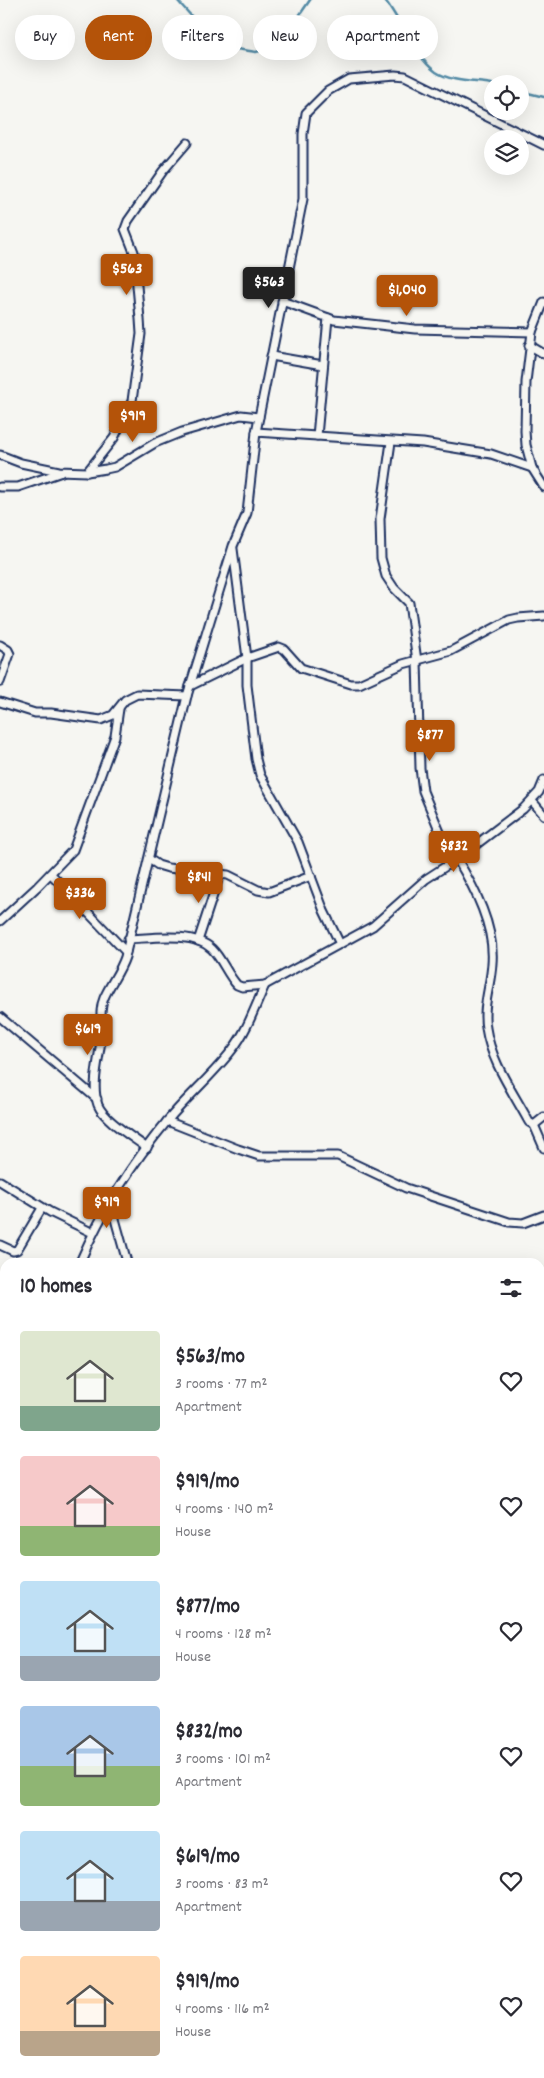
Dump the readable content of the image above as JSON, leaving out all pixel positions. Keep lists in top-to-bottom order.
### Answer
{
  "page": {
    "chip": [
      "Buy",
      "Rent",
      "Filters",
      "New",
      "Apartment"
    ],
    "price": [
      "$563",
      "$563",
      "$1,040",
      "$919",
      "$877",
      "$832",
      "$841",
      "$336",
      "$619",
      "$919"
    ],
    "heading": "10 homes",
    "list": [
      {
        "name": "$563/mo",
        "note": "3 rooms · 77 m² · Apartment"
      },
      {
        "name": "$919/mo",
        "note": "4 rooms · 140 m² · House"
      },
      {
        "name": "$877/mo",
        "note": "4 rooms · 128 m² · House"
      },
      {
        "name": "$832/mo",
        "note": "3 rooms · 101 m² · Apartment"
      },
      {
        "name": "$619/mo",
        "note": "3 rooms · 83 m² · Apartment"
      },
      {
        "name": "$919/mo",
        "note": "4 rooms · 116 m² · House"
      }
    ]
  }
}
